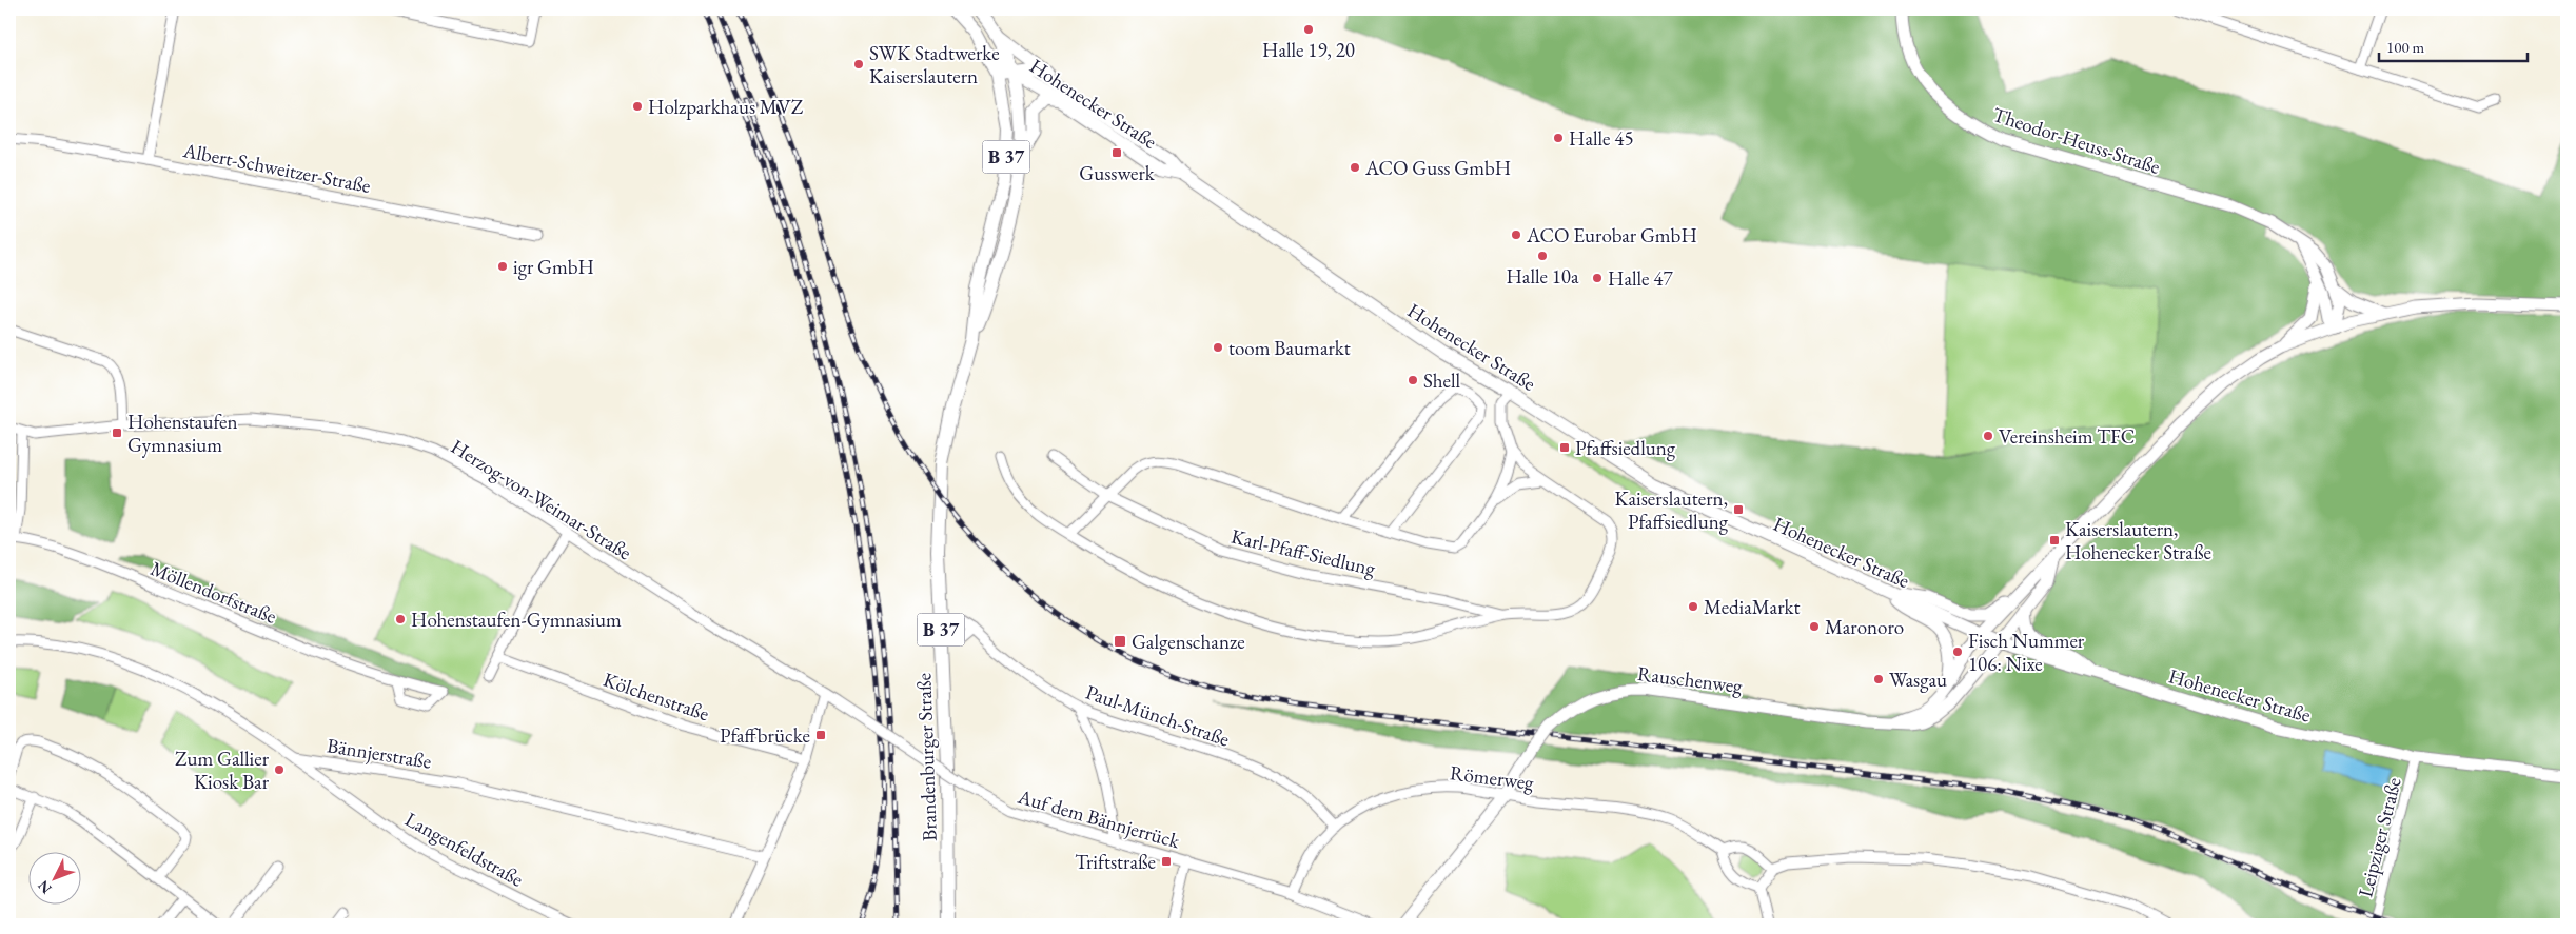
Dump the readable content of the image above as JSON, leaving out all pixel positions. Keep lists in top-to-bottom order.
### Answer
{
  "streets": {
    "main road": [
      "Hohenecker Straße",
      "Theodor-Heuss-Straße",
      "B 37",
      "Rauschenweg",
      "Brandenburger Straße"
    ],
    "street": [
      "Albert-Schweitzer-Straße",
      "Herzog-von-Weimar-Straße",
      "Karl-Pfaff-Siedlung",
      "Möllendorfstraße",
      "Kölchenstraße",
      "Paul-Münch-Straße",
      "Bännjerstraße",
      "Römerweg",
      "Auf dem Bännjerrück",
      "Leipziger Straße",
      "Langenfeldstraße"
    ]
  },
  "crossings": [
    ["Hohenecker Straße", "Karl-Pfaff-Siedlung"],
    ["Hohenecker Straße", "Rauschenweg"],
    ["Hohenecker Straße", "Brandenburger Straße"],
    ["Hohenecker Straße", "Leipziger Straße"],
    ["Herzog-von-Weimar-Straße", "Möllendorfstraße"],
    ["Herzog-von-Weimar-Straße", "Auf dem Bännjerrück"],
    ["Rauschenweg", "Römerweg"],
    ["Paul-Münch-Straße", "Römerweg"],
    ["Bännjerstraße", "Langenfeldstraße"],
    ["Römerweg", "Auf dem Bännjerrück"]
  ],
  "places": {
    "other": [
      "Halle 19, 20",
      "SWK Stadtwerke Kaiserslautern",
      "Holzparkhaus MVZ",
      "Halle 45",
      "ACO Guss GmbH",
      "ACO Eurobar GmbH",
      "Halle 10a",
      "igr GmbH",
      "Halle 47",
      "toom Baumarkt",
      "Shell",
      "Vereinsheim TFC",
      "MediaMarkt",
      "Hohenstaufen-Gymnasium",
      "Maronoro",
      "Fisch Nummer 106: Nixe",
      "Wasgau",
      "Zum Gallier Kiosk Bar"
    ],
    "transit": [
      "Gusswerk",
      "Hohenstaufen Gymnasium",
      "Pfaffsiedlung",
      "Kaiserslautern, Pfaffsiedlung",
      "Kaiserslautern, Hohenecker Straße",
      "Galgenschanze",
      "Pfaffbrücke",
      "Triftstraße"
    ]
  },
  "scale_bar": "100 m",
  "north": "bottom left"
}
